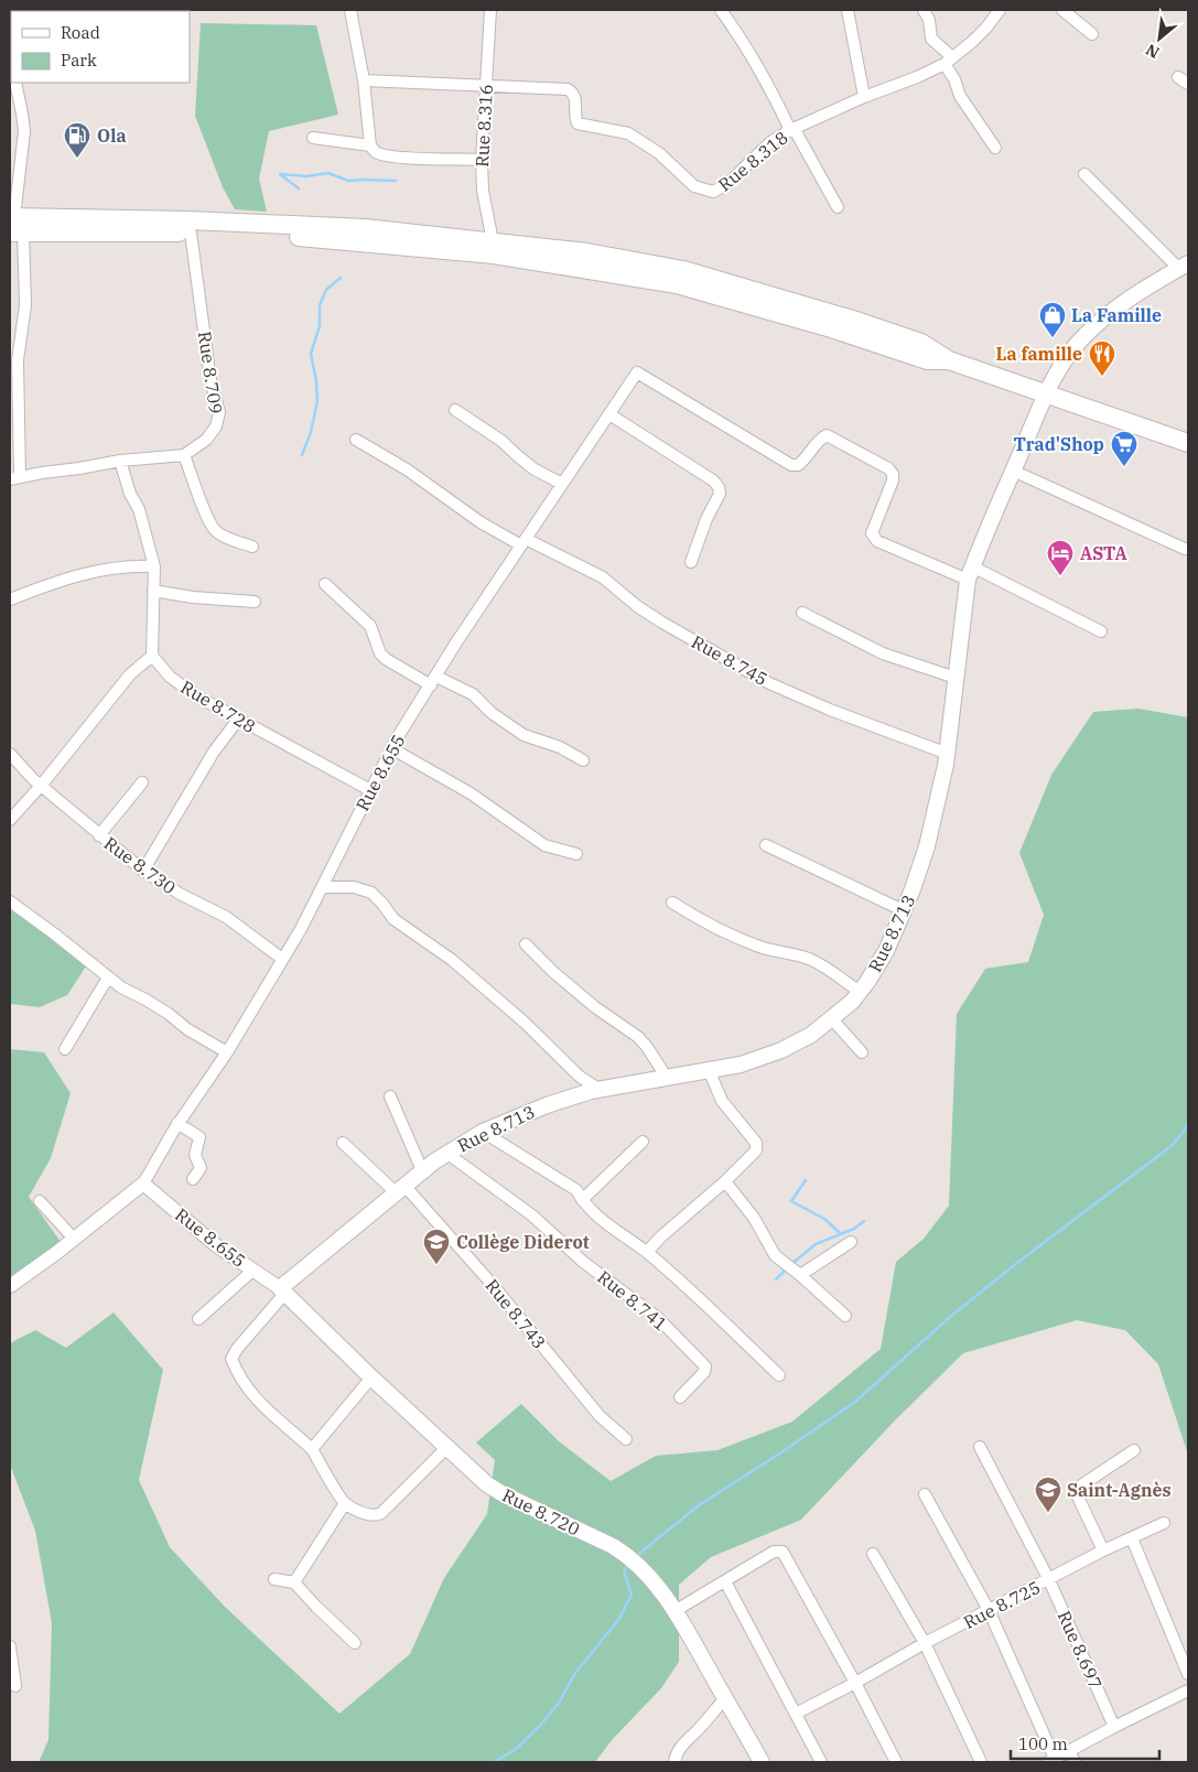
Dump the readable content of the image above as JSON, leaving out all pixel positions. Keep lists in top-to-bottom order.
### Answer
{
  "streets": {
    "main road": ["Rue 8.713", "Rue 8.720"],
    "street": [
      "Rue 8.316",
      "Rue 8.318",
      "Rue 8.709",
      "Rue 8.745",
      "Rue 8.728",
      "Rue 8.655",
      "Rue 8.730",
      "Rue 8.741",
      "Rue 8.743",
      "Rue 8.725",
      "Rue 8.697"
    ]
  },
  "crossings": [
    ["Rue 8.316", "Rue 8.318"],
    ["Rue 8.745", "Rue 8.655"],
    ["Rue 8.745", "Rue 8.713"],
    ["Rue 8.728", "Rue 8.655"],
    ["Rue 8.655", "Rue 8.730"],
    ["Rue 8.655", "Rue 8.713"],
    ["Rue 8.655", "Rue 8.720"],
    ["Rue 8.713", "Rue 8.741"],
    ["Rue 8.713", "Rue 8.743"],
    ["Rue 8.713", "Rue 8.720"],
    ["Rue 8.725", "Rue 8.697"]
  ],
  "places": {
    "fuel station": ["Ola"],
    "shop": ["La Famille"],
    "restaurant": ["La famille"],
    "supermarket": ["Trad'Shop"],
    "hotel": ["ASTA"],
    "school or university": ["Collège Diderot", "Saint-Agnès"]
  },
  "legend": ["Road", "Park"],
  "scale_bar": "100 m",
  "north": "bottom left"
}
